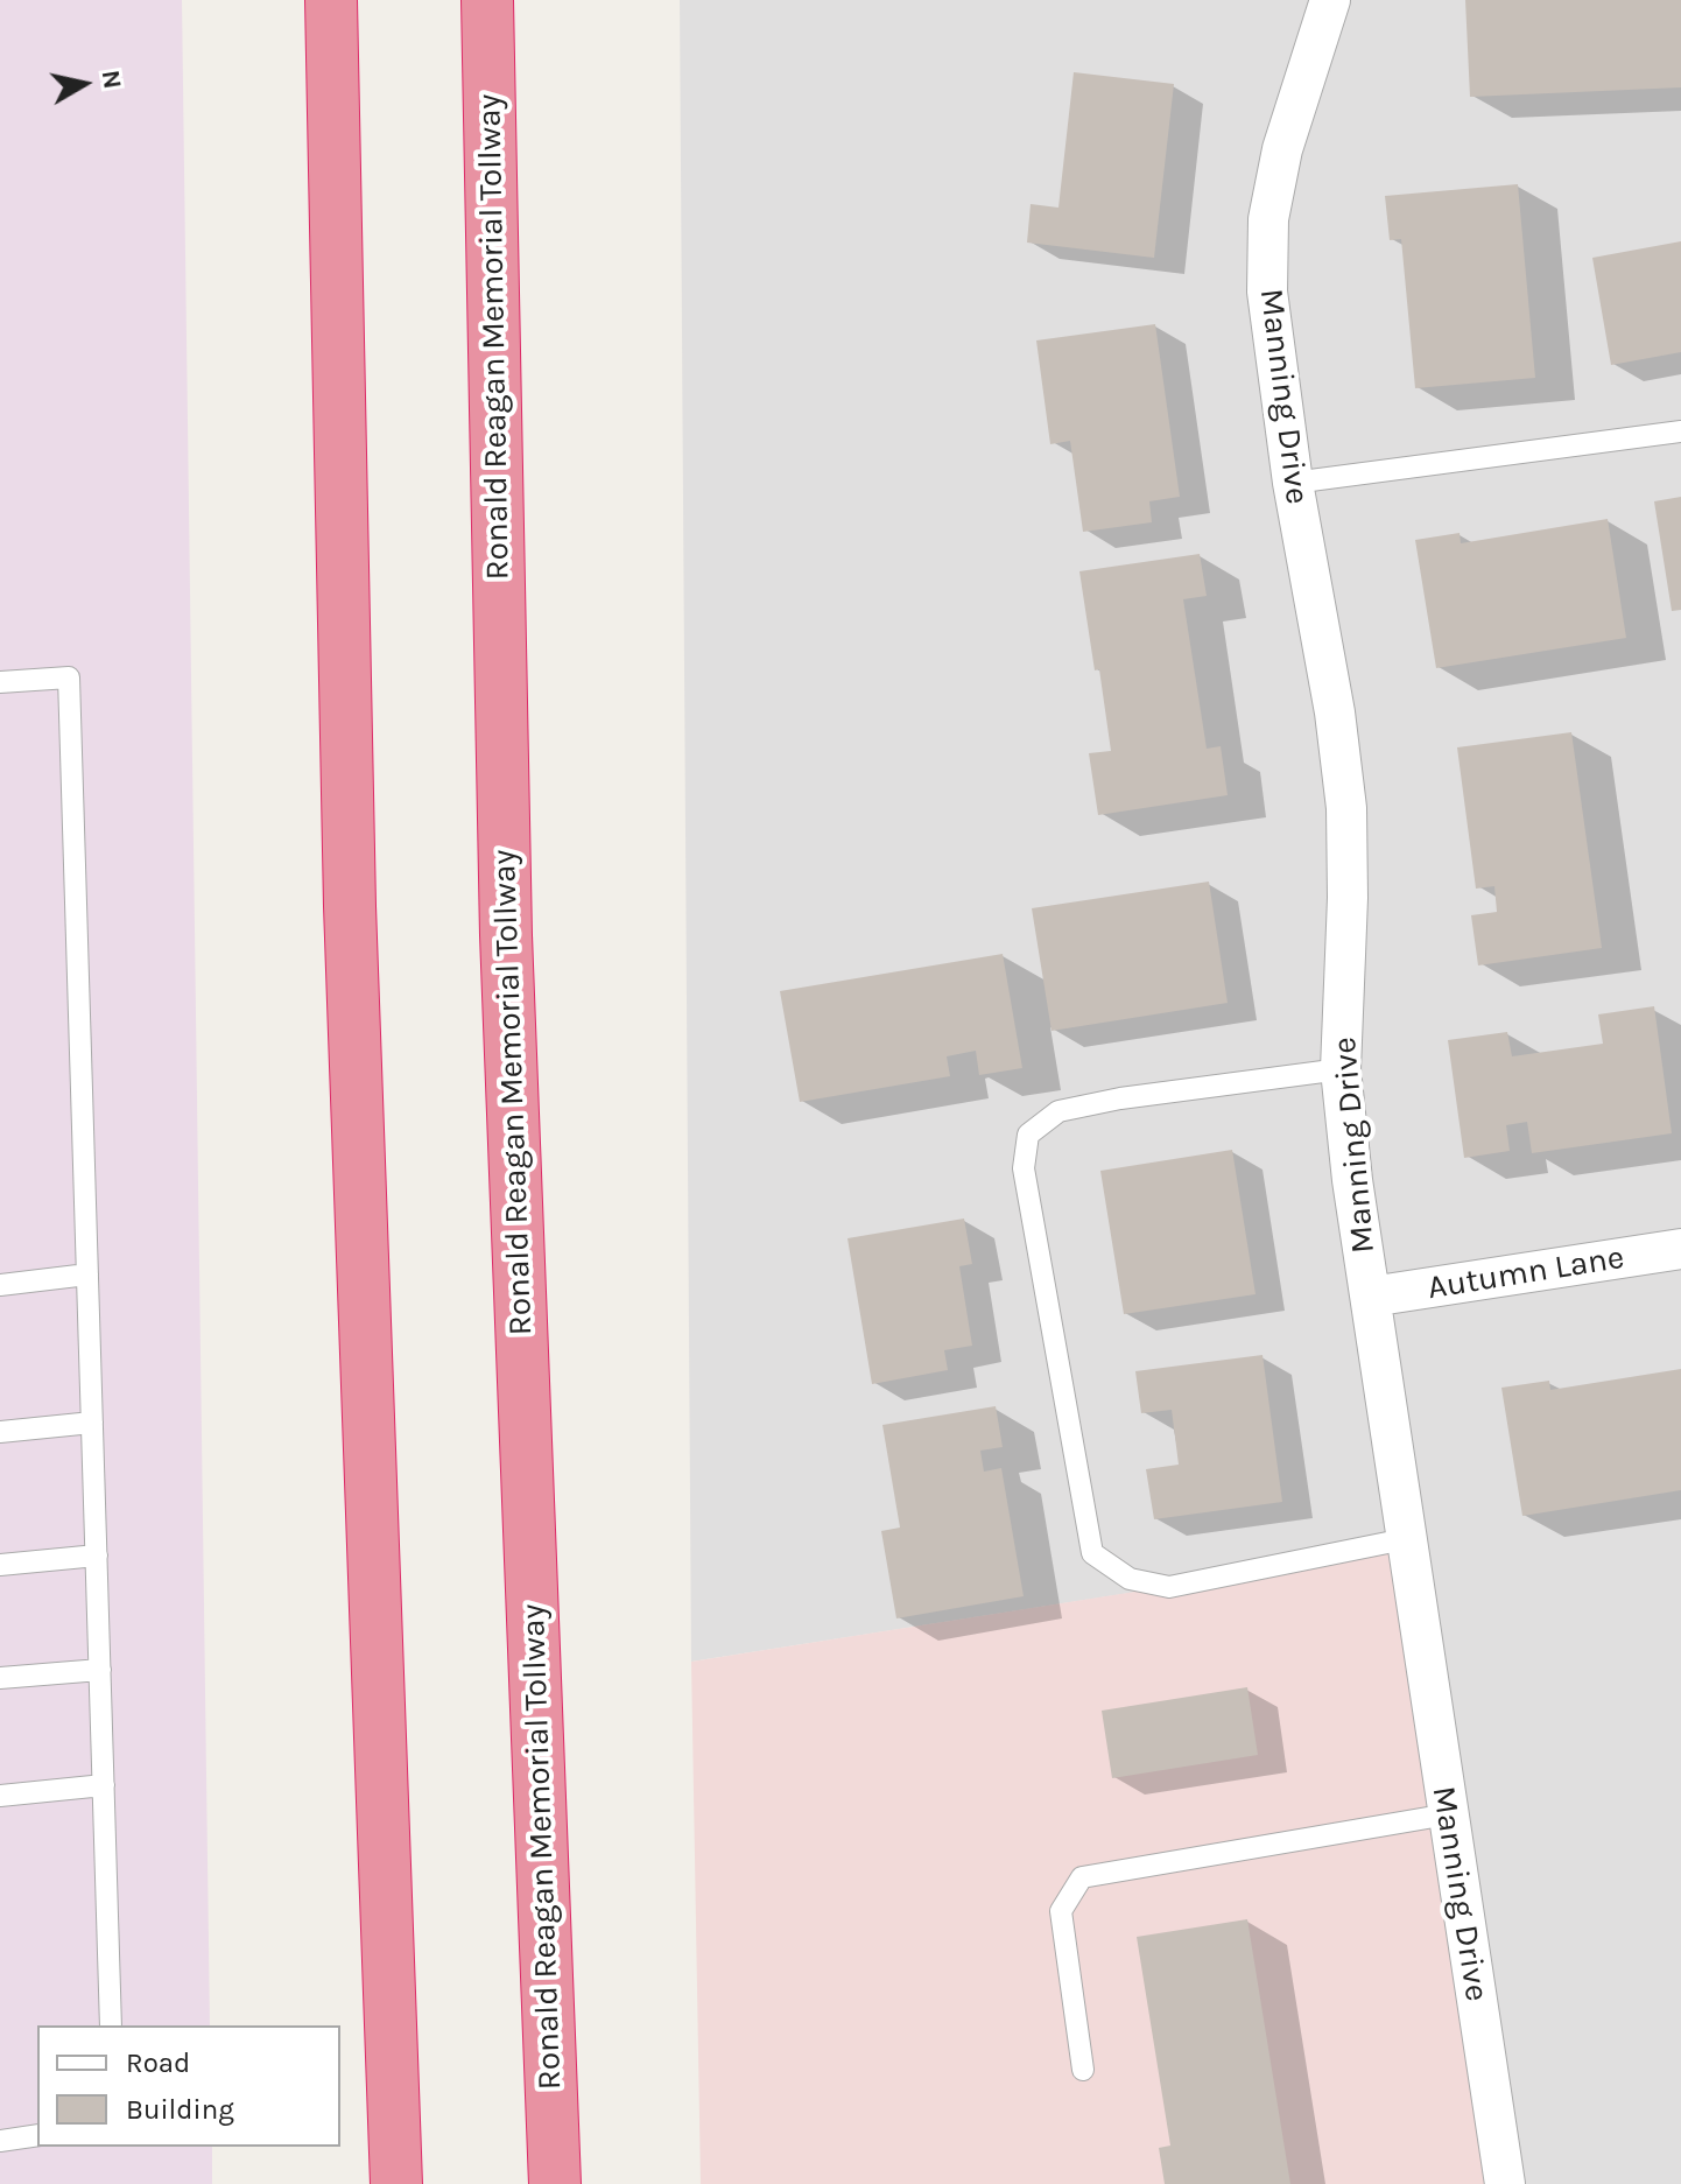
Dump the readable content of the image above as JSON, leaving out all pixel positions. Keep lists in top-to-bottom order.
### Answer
{
  "streets": {
    "highway": ["Ronald Reagan Memorial Tollway"],
    "street": ["Manning Drive", "Autumn Lane"]
  },
  "crossings": [
    ["Manning Drive", "Autumn Lane"]
  ],
  "legend": ["Road", "Building"],
  "north": "right"
}
